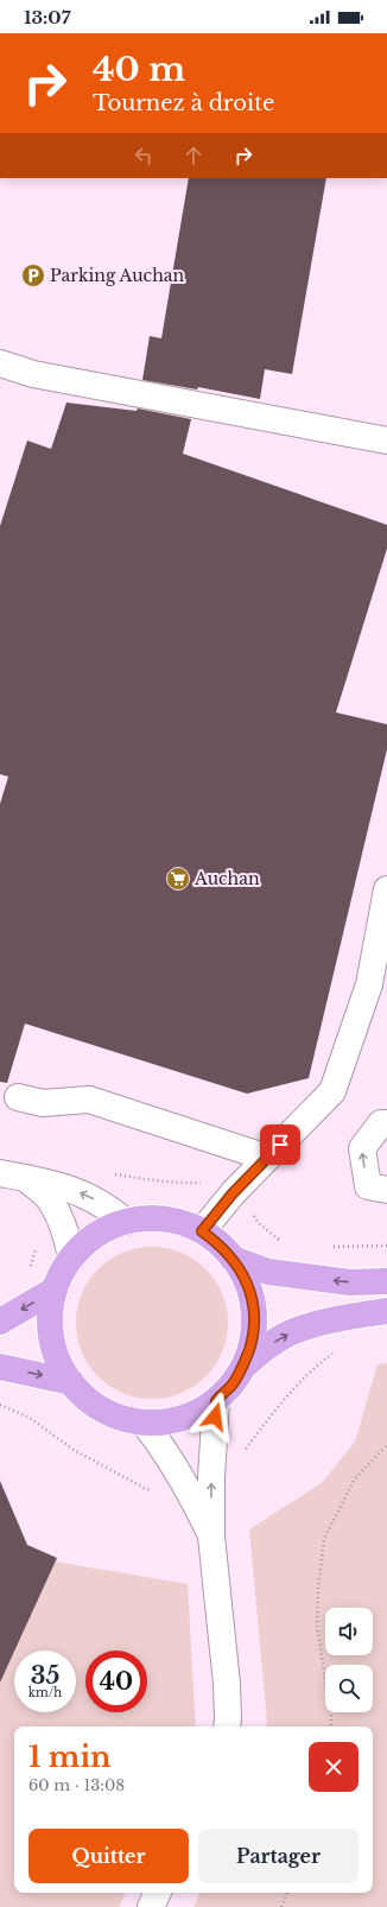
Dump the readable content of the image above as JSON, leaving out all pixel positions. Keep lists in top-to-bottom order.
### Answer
{
  "places": {
    "parking": ["Parking Auchan"],
    "supermarket": ["Auchan"]
  },
  "page": {
    "status": "13:07",
    "turn": ["40 m", "Tournez à droite"],
    "speed": "35 km/h",
    "limit": "40",
    "heading": ["1 min", "60 m · 13:08"],
    "buttons": ["Quitter", "Partager"]
  }
}
